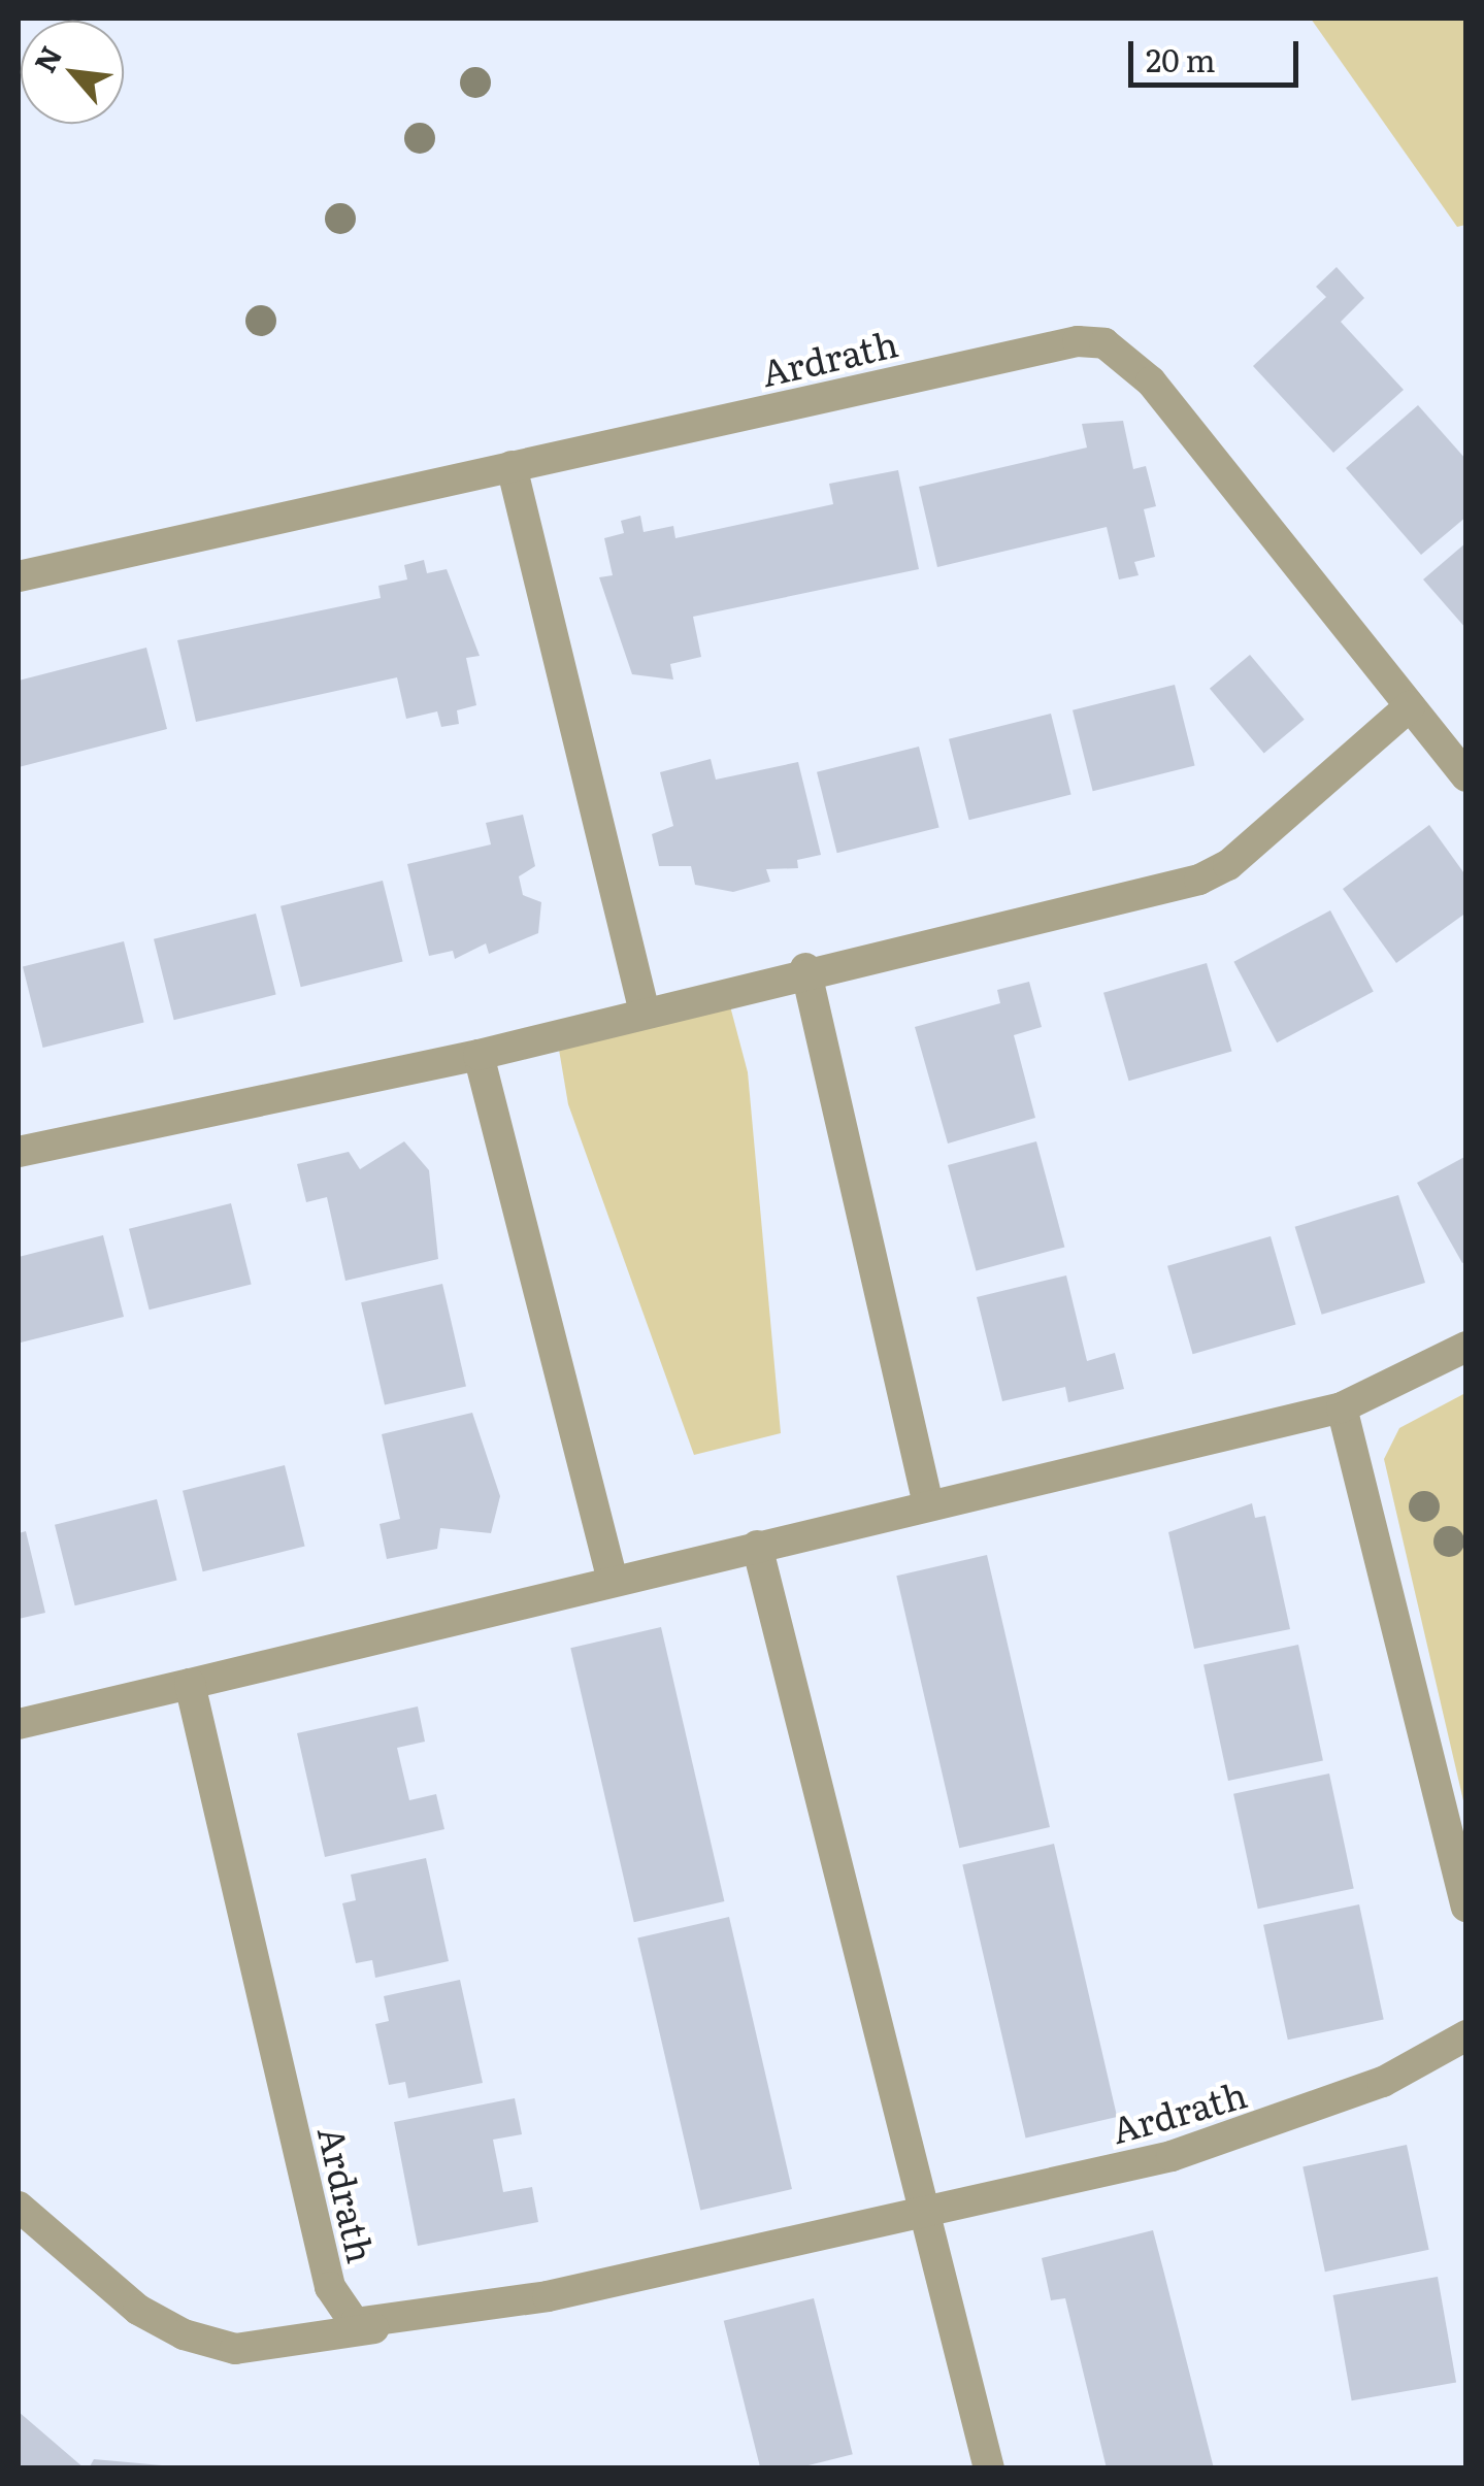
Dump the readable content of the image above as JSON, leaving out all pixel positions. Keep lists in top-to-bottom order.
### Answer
{
  "streets": {
    "street": ["Ardrath"]
  },
  "scale_bar": "20 m",
  "north": "top left"
}
